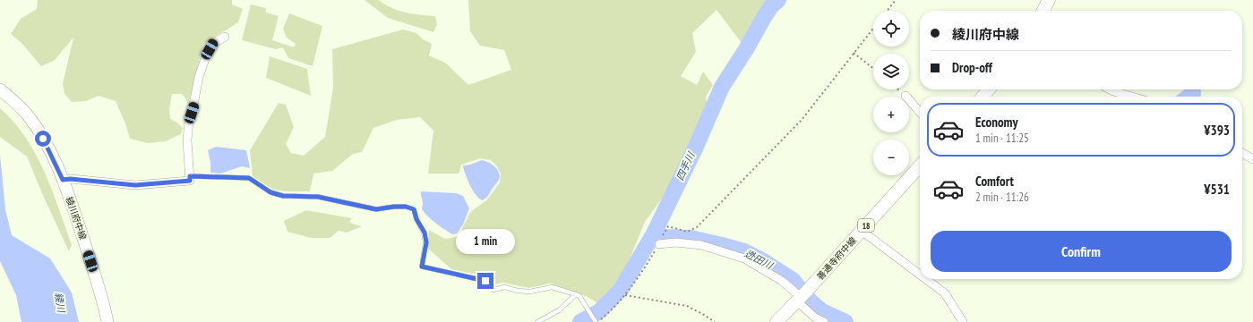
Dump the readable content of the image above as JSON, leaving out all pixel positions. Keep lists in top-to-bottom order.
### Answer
{
  "streets": {
    "main road": ["綾川府中線", "18", "善通寺府中線"]
  },
  "water": ["四手川", "迯田川", "綾川"],
  "page": {
    "map_buttons": ["+", "−"],
    "banner": ["綾川府中線", "Drop-off"],
    "list": [
      {
        "name": "Economy",
        "note": "1 min · 11:25",
        "value": "¥393"
      },
      {
        "name": "Comfort",
        "note": "2 min · 11:26",
        "value": "¥531"
      }
    ],
    "buttons": "Confirm",
    "bubble": "1 min"
  }
}
